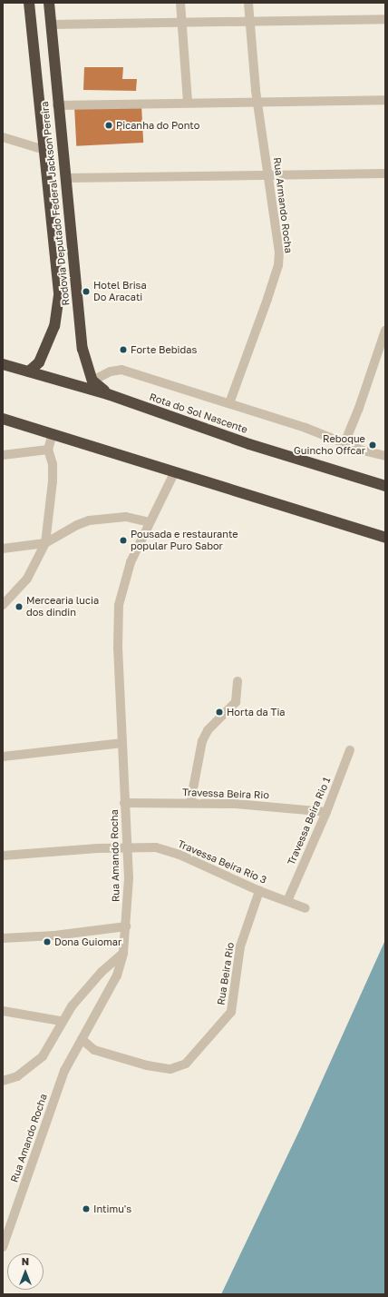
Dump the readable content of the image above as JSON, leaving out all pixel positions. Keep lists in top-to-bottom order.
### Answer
{
  "streets": {
    "highway": ["Rodovia Deputado Federal Jackson Pereira", "Rota do Sol Nascente"],
    "street": [
      "Rua Armando Rocha",
      "Travessa Beira Rio",
      "Travessa Beira Rio 1",
      "Rua Amando Rocha",
      "Travessa Beira Rio 3",
      "Rua Beira Rio"
    ]
  },
  "crossings": [
    ["Rodovia Deputado Federal Jackson Pereira", "Rota do Sol Nascente"],
    ["Travessa Beira Rio", "Travessa Beira Rio 1"],
    ["Travessa Beira Rio", "Rua Amando Rocha"],
    ["Travessa Beira Rio 1", "Travessa Beira Rio 3"],
    ["Rua Amando Rocha", "Travessa Beira Rio 3"],
    ["Rua Amando Rocha", "Rua Beira Rio"],
    ["Travessa Beira Rio 3", "Rua Beira Rio"]
  ],
  "places": [
    "Picanha do Ponto",
    "Hotel Brisa Do Aracati",
    "Forte Bebidas",
    "Reboque Guincho Offcar",
    "Pousada e restaurante popular Puro Sabor",
    "Mercearia lucia dos dindin",
    "Horta da Tia",
    "Dona Guiomar",
    "Intimu's"
  ],
  "north": "top"
}
